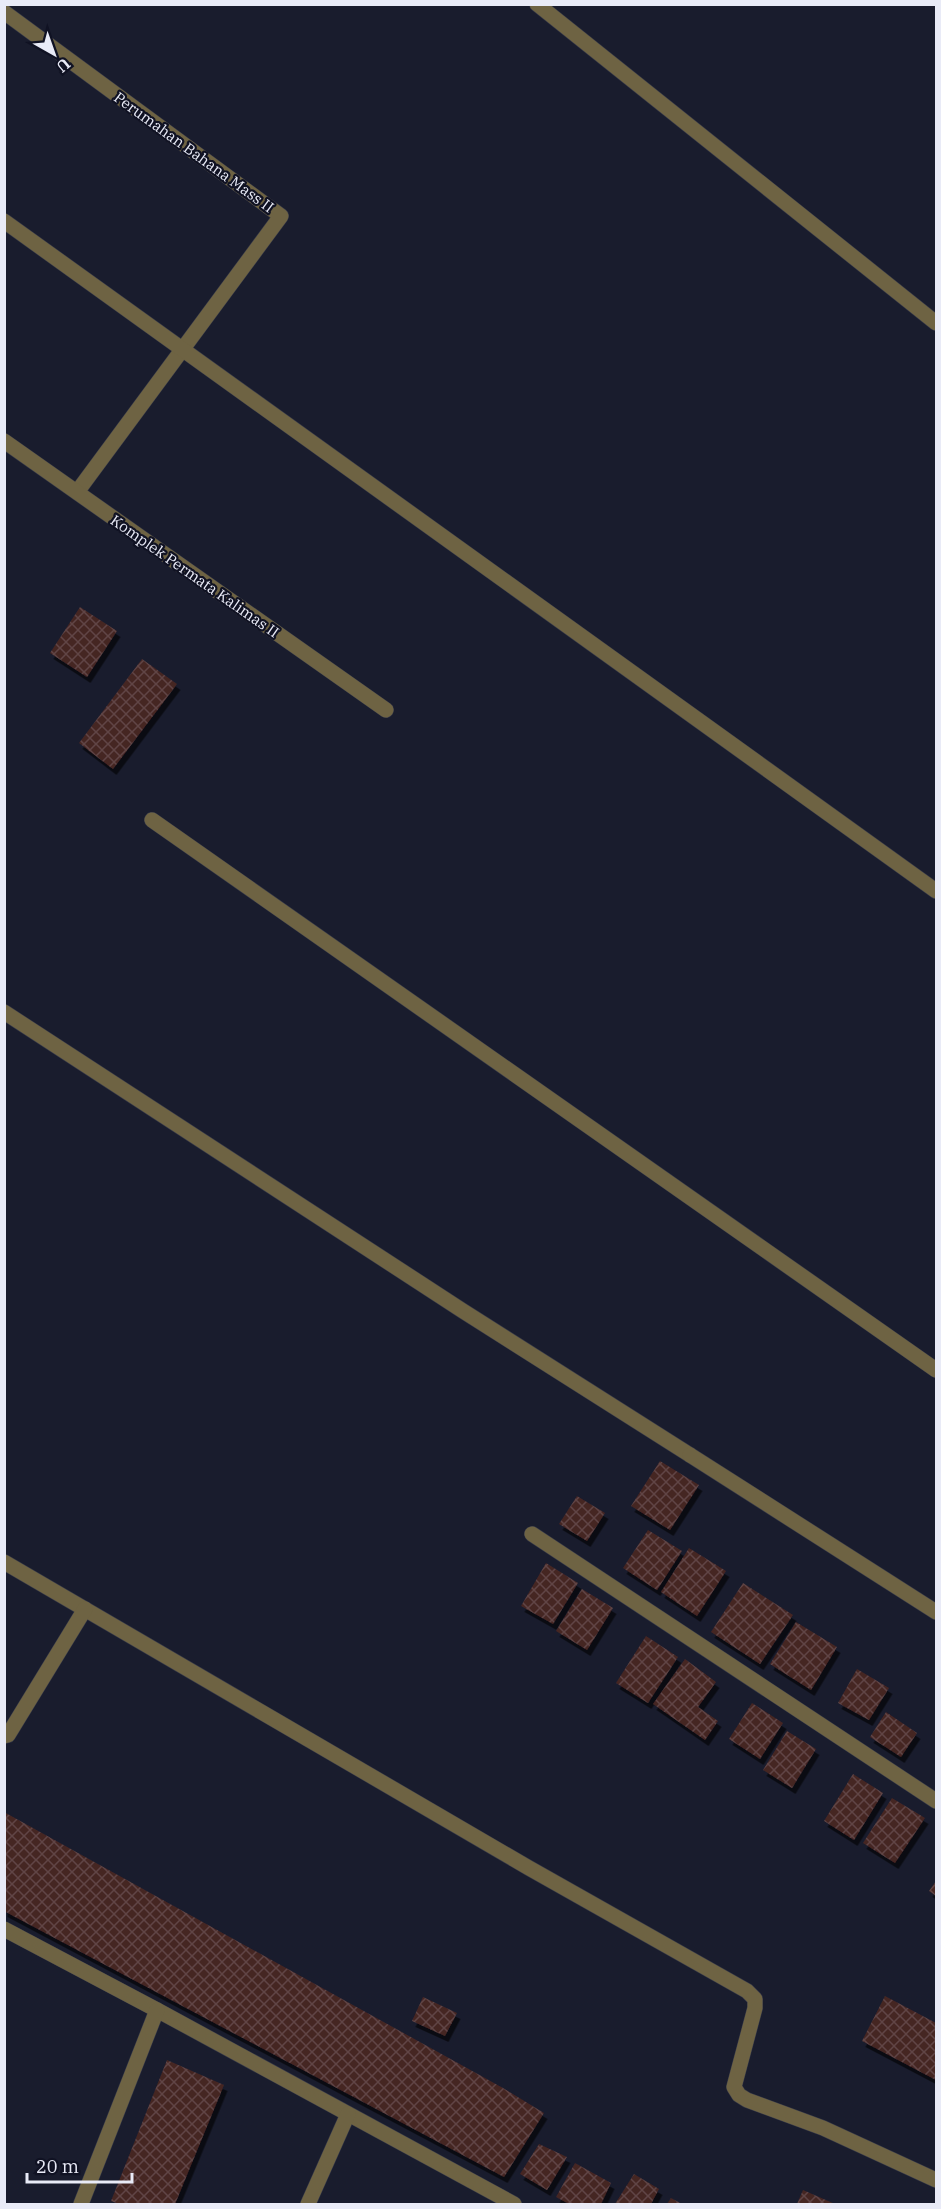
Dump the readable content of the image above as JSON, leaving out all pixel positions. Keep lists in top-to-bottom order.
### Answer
{
  "streets": {
    "street": ["Perumahan Bahana Mass II", "Komplek Permata Kalimas II"]
  },
  "crossings": [
    ["Perumahan Bahana Mass II", "Komplek Permata Kalimas II"]
  ],
  "scale_bar": "20 m",
  "north": "bottom right"
}
